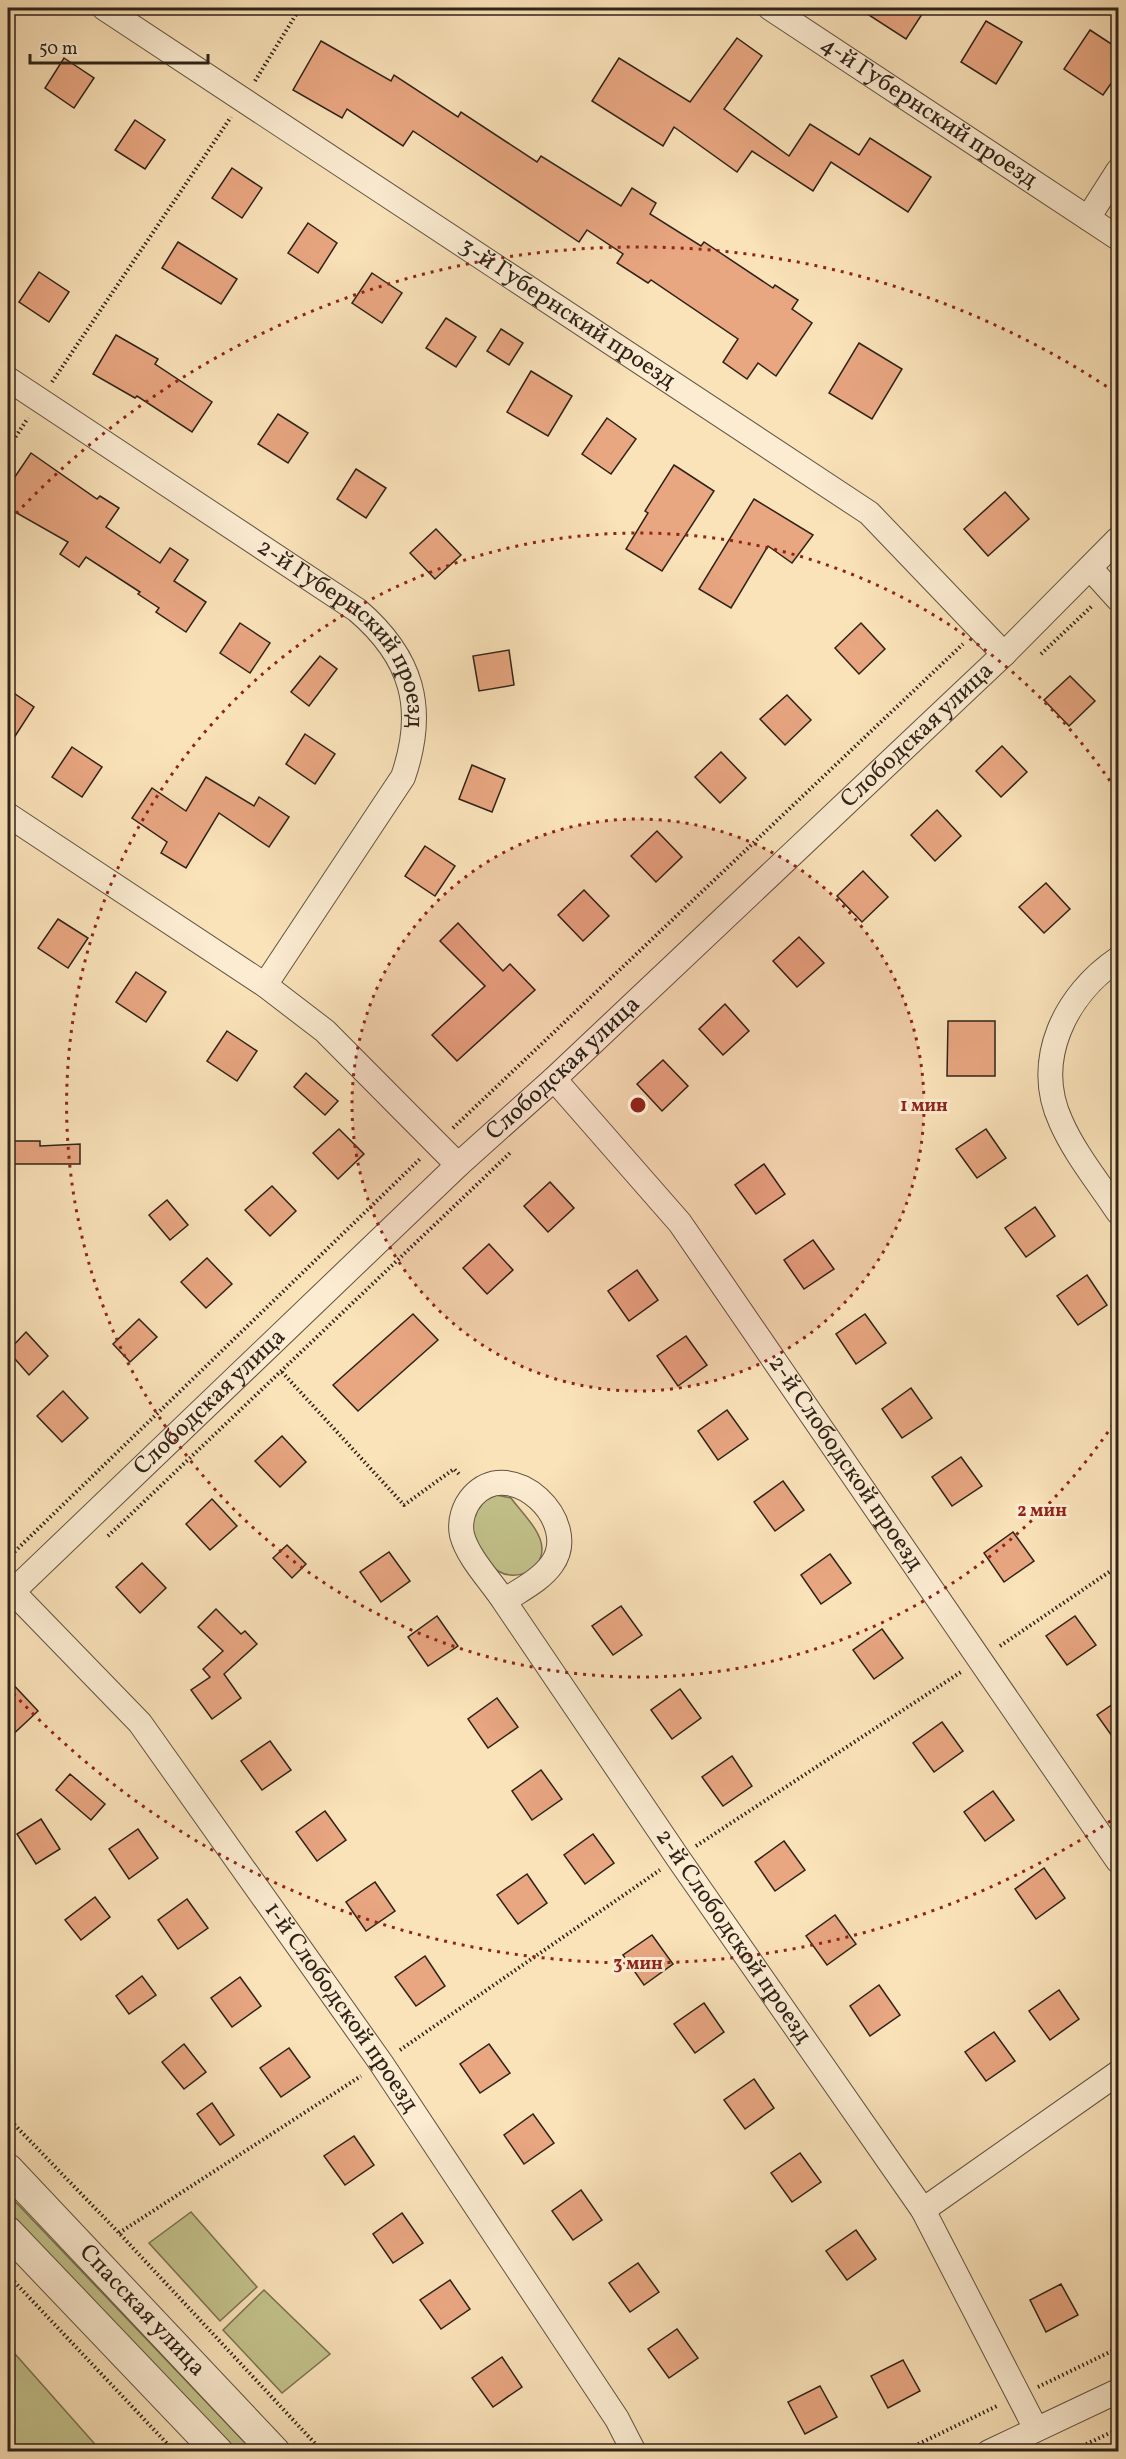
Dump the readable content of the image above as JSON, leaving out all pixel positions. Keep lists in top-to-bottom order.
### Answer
{
  "streets": {
    "street": [
      "4-й Губернский проезд",
      "3-й Губернский проезд",
      "2-й Губернский проезд",
      "Слободская улица",
      "2-й Слободской проезд",
      "1-й Слободской проезд",
      "Спасская улица"
    ]
  },
  "crossings": [
    ["3-й Губернский проезд", "Слободская улица"],
    ["Слободская улица", "2-й Слободской проезд"],
    ["Слободская улица", "1-й Слободской проезд"]
  ],
  "scale_bar": "50 m",
  "rings": ["1 мин", "2 мин", "3 мин"]
}
